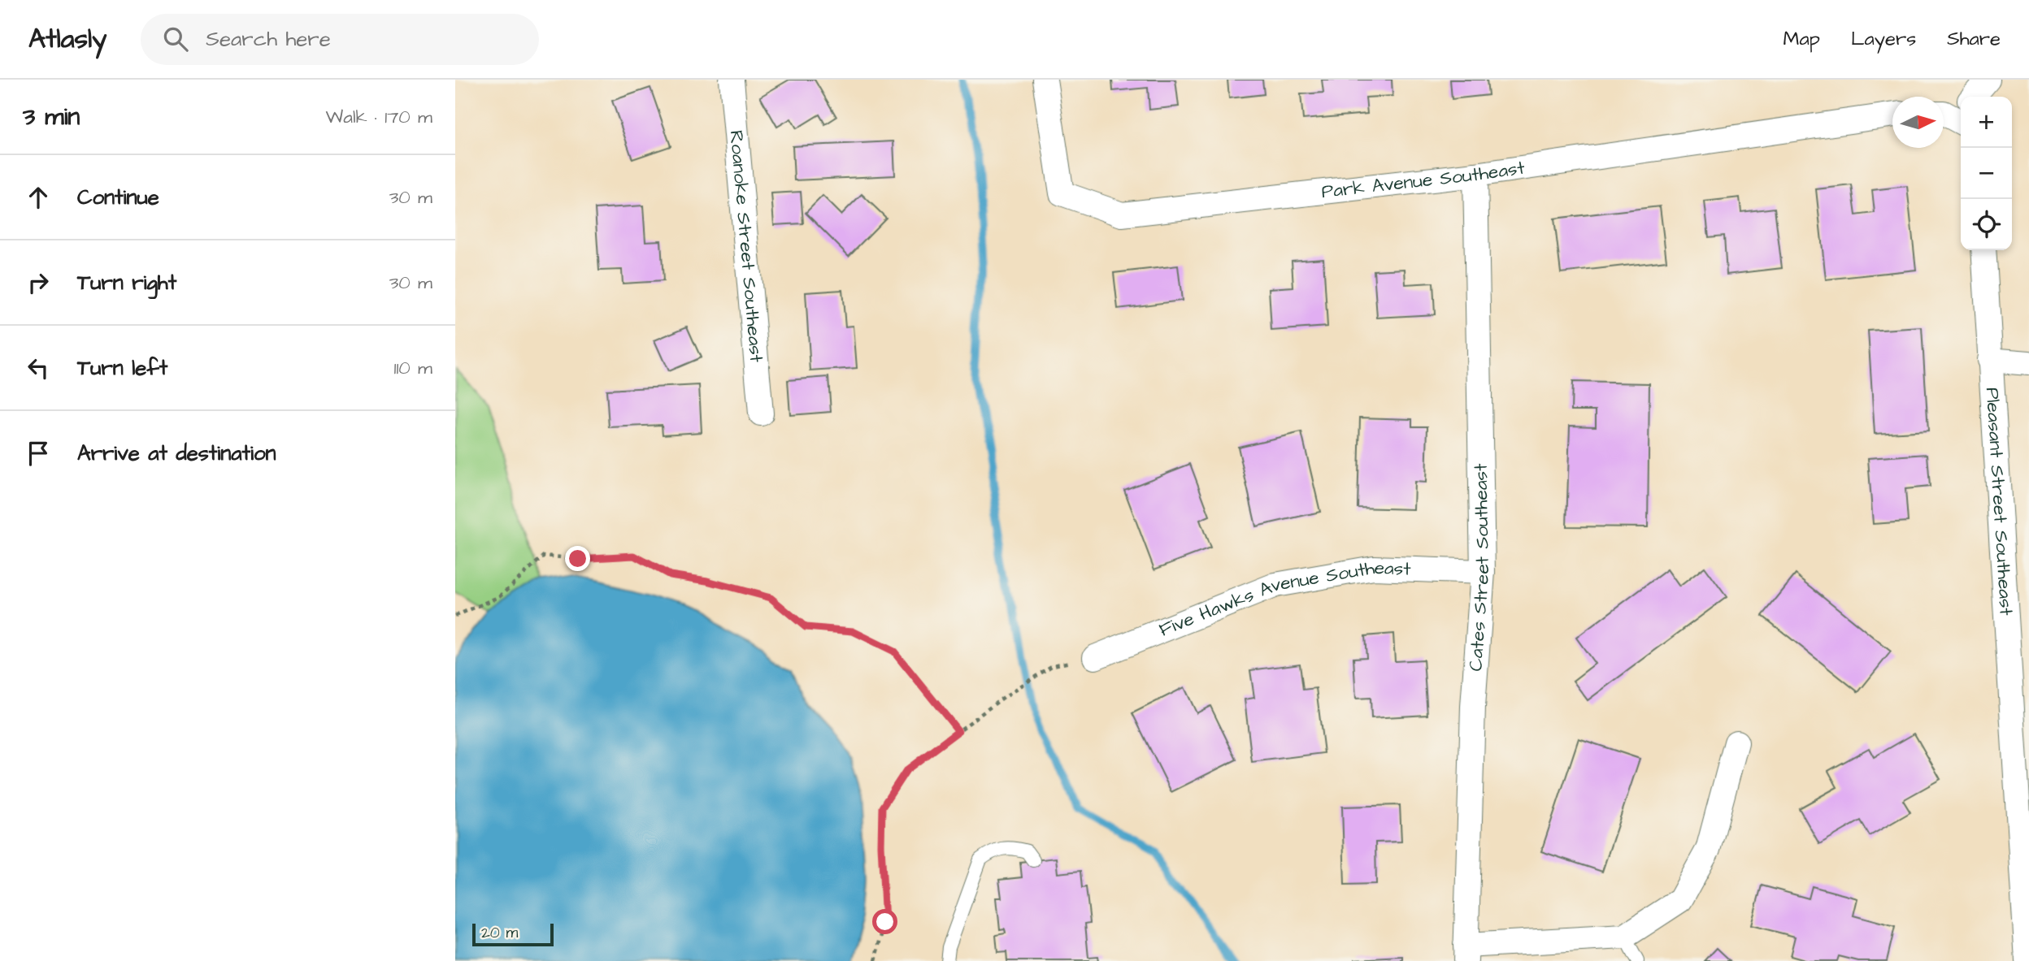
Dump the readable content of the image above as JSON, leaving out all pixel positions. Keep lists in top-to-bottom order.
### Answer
{
  "streets": {
    "street": [
      "Park Avenue Southeast",
      "Roanoke Street Southeast",
      "Pleasant Street Southeast",
      "Cates Street Southeast",
      "Five Hawks Avenue Southeast"
    ]
  },
  "crossings": [
    ["Park Avenue Southeast", "Cates Street Southeast"],
    ["Cates Street Southeast", "Five Hawks Avenue Southeast"]
  ],
  "scale_bar": "20 m",
  "north": "right",
  "page": {
    "header": "Atlasly",
    "search": "Search here",
    "nav": ["Map", "Layers", "Share"],
    "heading": ["3 min", "Walk · 170 m"],
    "map_buttons": ["+", "−"],
    "list": [
      ["Continue", "30 m"],
      ["Turn right", "30 m"],
      ["Turn left", "110 m"],
      "Arrive at destination"
    ],
    "scale": "20 m"
  }
}
